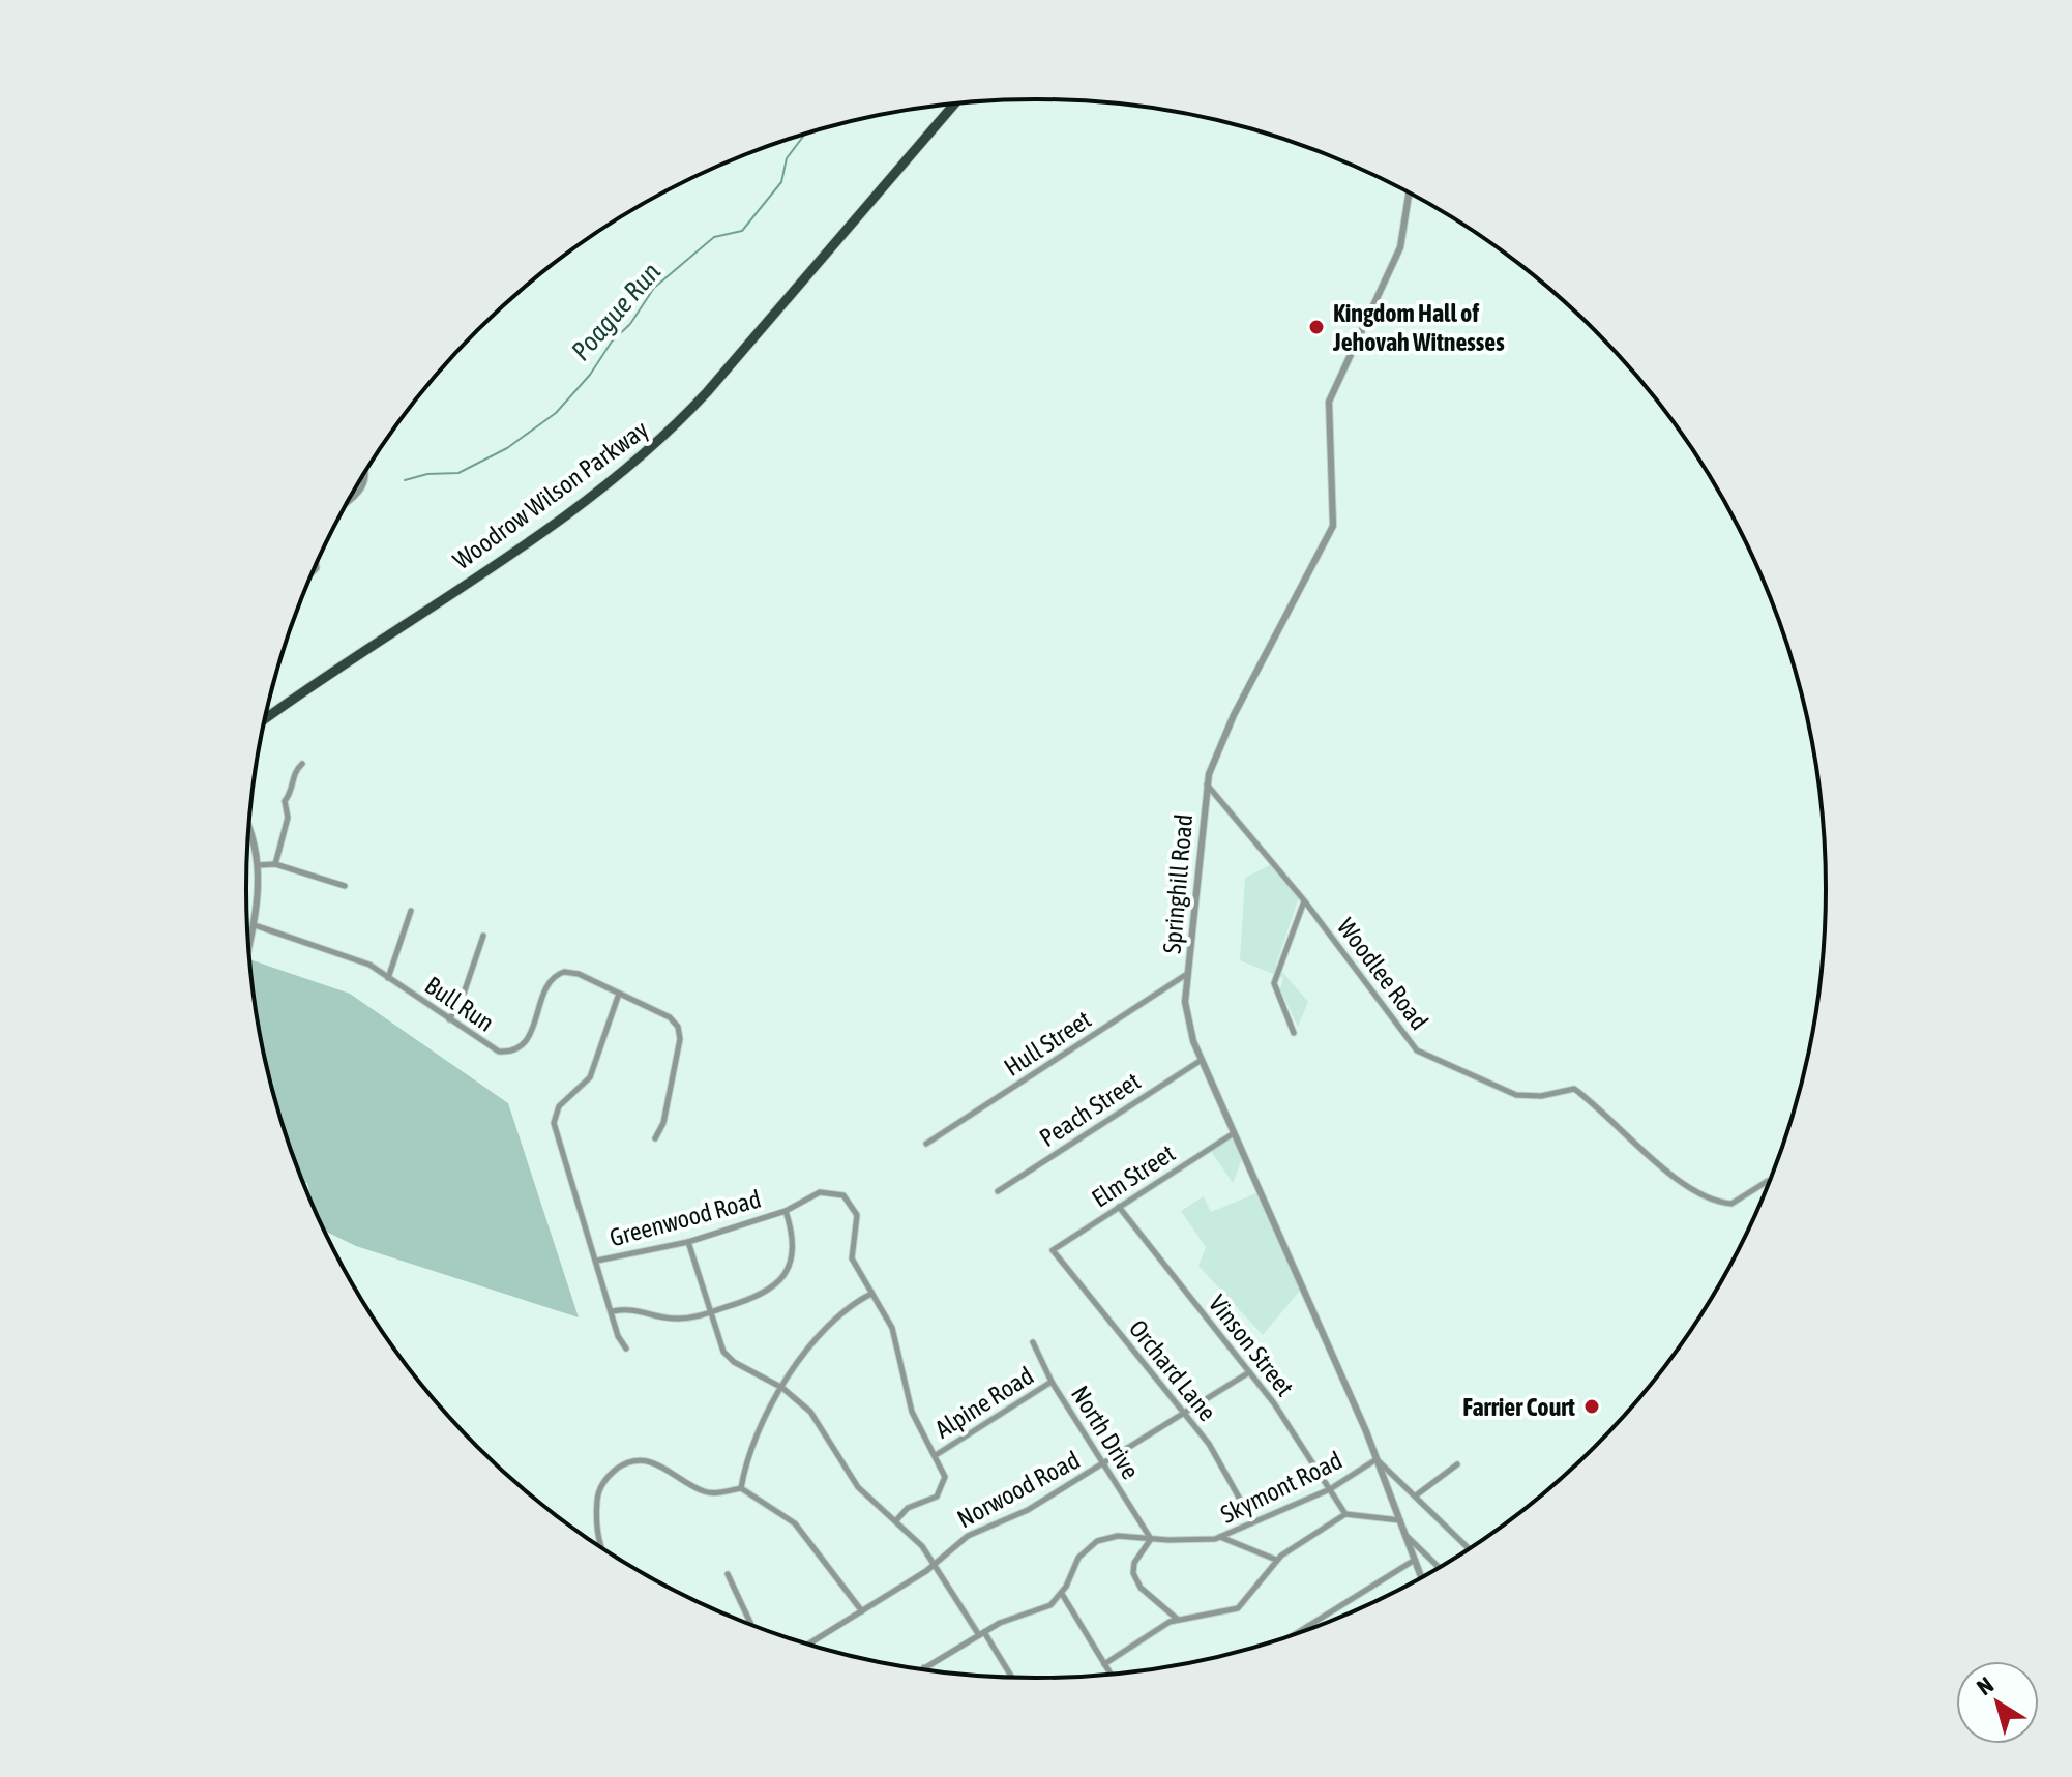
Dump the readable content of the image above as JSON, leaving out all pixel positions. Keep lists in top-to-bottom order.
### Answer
{
  "streets": {
    "highway": ["Woodrow Wilson Parkway"],
    "street": [
      "Springhill Road",
      "Woodlee Road",
      "Bull Run",
      "Hull Street",
      "Peach Street",
      "Elm Street",
      "Greenwood Road",
      "Vinson Street",
      "Orchard Lane",
      "Alpine Road",
      "North Drive",
      "Skymont Road",
      "Norwood Road"
    ]
  },
  "crossings": [
    ["Springhill Road", "Woodlee Road"],
    ["Springhill Road", "Hull Street"],
    ["Springhill Road", "Peach Street"],
    ["Springhill Road", "Elm Street"],
    ["Springhill Road", "Skymont Road"],
    ["Elm Street", "Vinson Street"],
    ["Elm Street", "Orchard Lane"],
    ["Greenwood Road", "Alpine Road"],
    ["Vinson Street", "Skymont Road"],
    ["Vinson Street", "Norwood Road"],
    ["Orchard Lane", "Skymont Road"],
    ["Orchard Lane", "Norwood Road"],
    ["Alpine Road", "North Drive"],
    ["North Drive", "Skymont Road"],
    ["North Drive", "Norwood Road"]
  ],
  "water": ["Poague Run"],
  "places": ["Kingdom Hall of Jehovah Witnesses", "Farrier Court"],
  "north": "top left"
}
